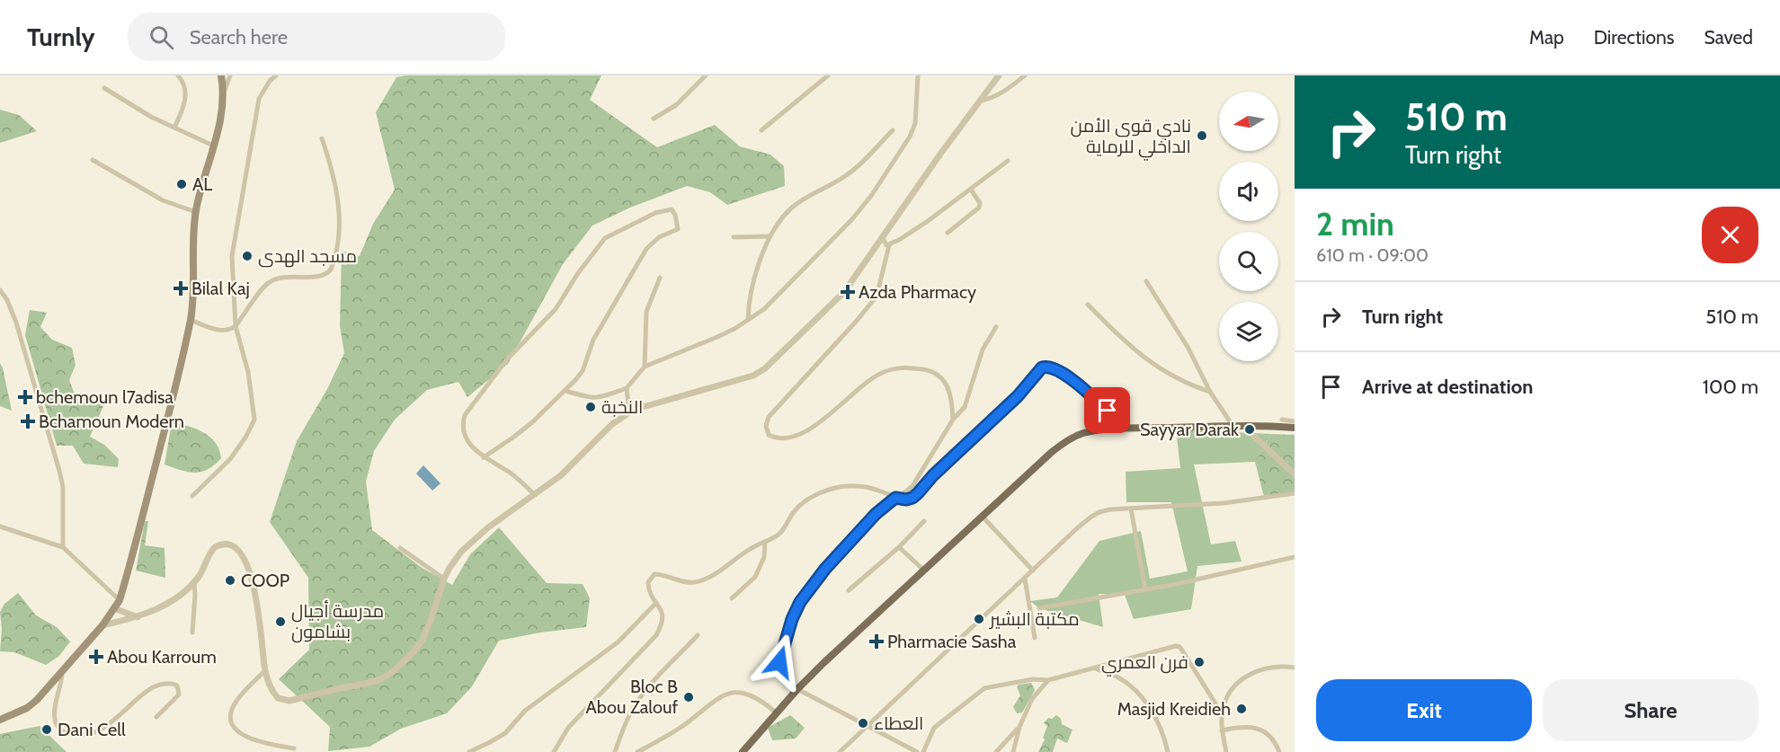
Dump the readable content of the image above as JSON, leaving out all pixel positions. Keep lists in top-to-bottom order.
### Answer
{
  "places": {
    "other": [
      "نادي قوى الأمن الداخلي للرماية",
      "AL",
      "مسجد الهدى",
      "النخبة",
      "Sayyar Darak",
      "COOP",
      "مكتبة البشير",
      "مدرسة أجيال بشامون",
      "فرن العمري",
      "Bloc B Abou Zalouf",
      "Masjid Kreidieh",
      "العطاء",
      "Dani Cell"
    ],
    "health": [
      "Bilal Kaj",
      "Azda Pharmacy",
      "bchemoun l7adisa",
      "Bchamoun Modern",
      "Pharmacie Sasha",
      "Abou Karroum"
    ]
  },
  "north": "left",
  "page": {
    "header": "Turnly",
    "search": "Search here",
    "nav": ["Map", "Directions", "Saved"],
    "turn": ["510 m", "Turn right"],
    "heading": ["2 min", "610 m · 09:00"],
    "list": [
      {
        "name": "Turn right",
        "value": "510 m"
      },
      {
        "name": "Arrive at destination",
        "value": "100 m"
      }
    ],
    "buttons": ["Exit", "Share"]
  }
}
